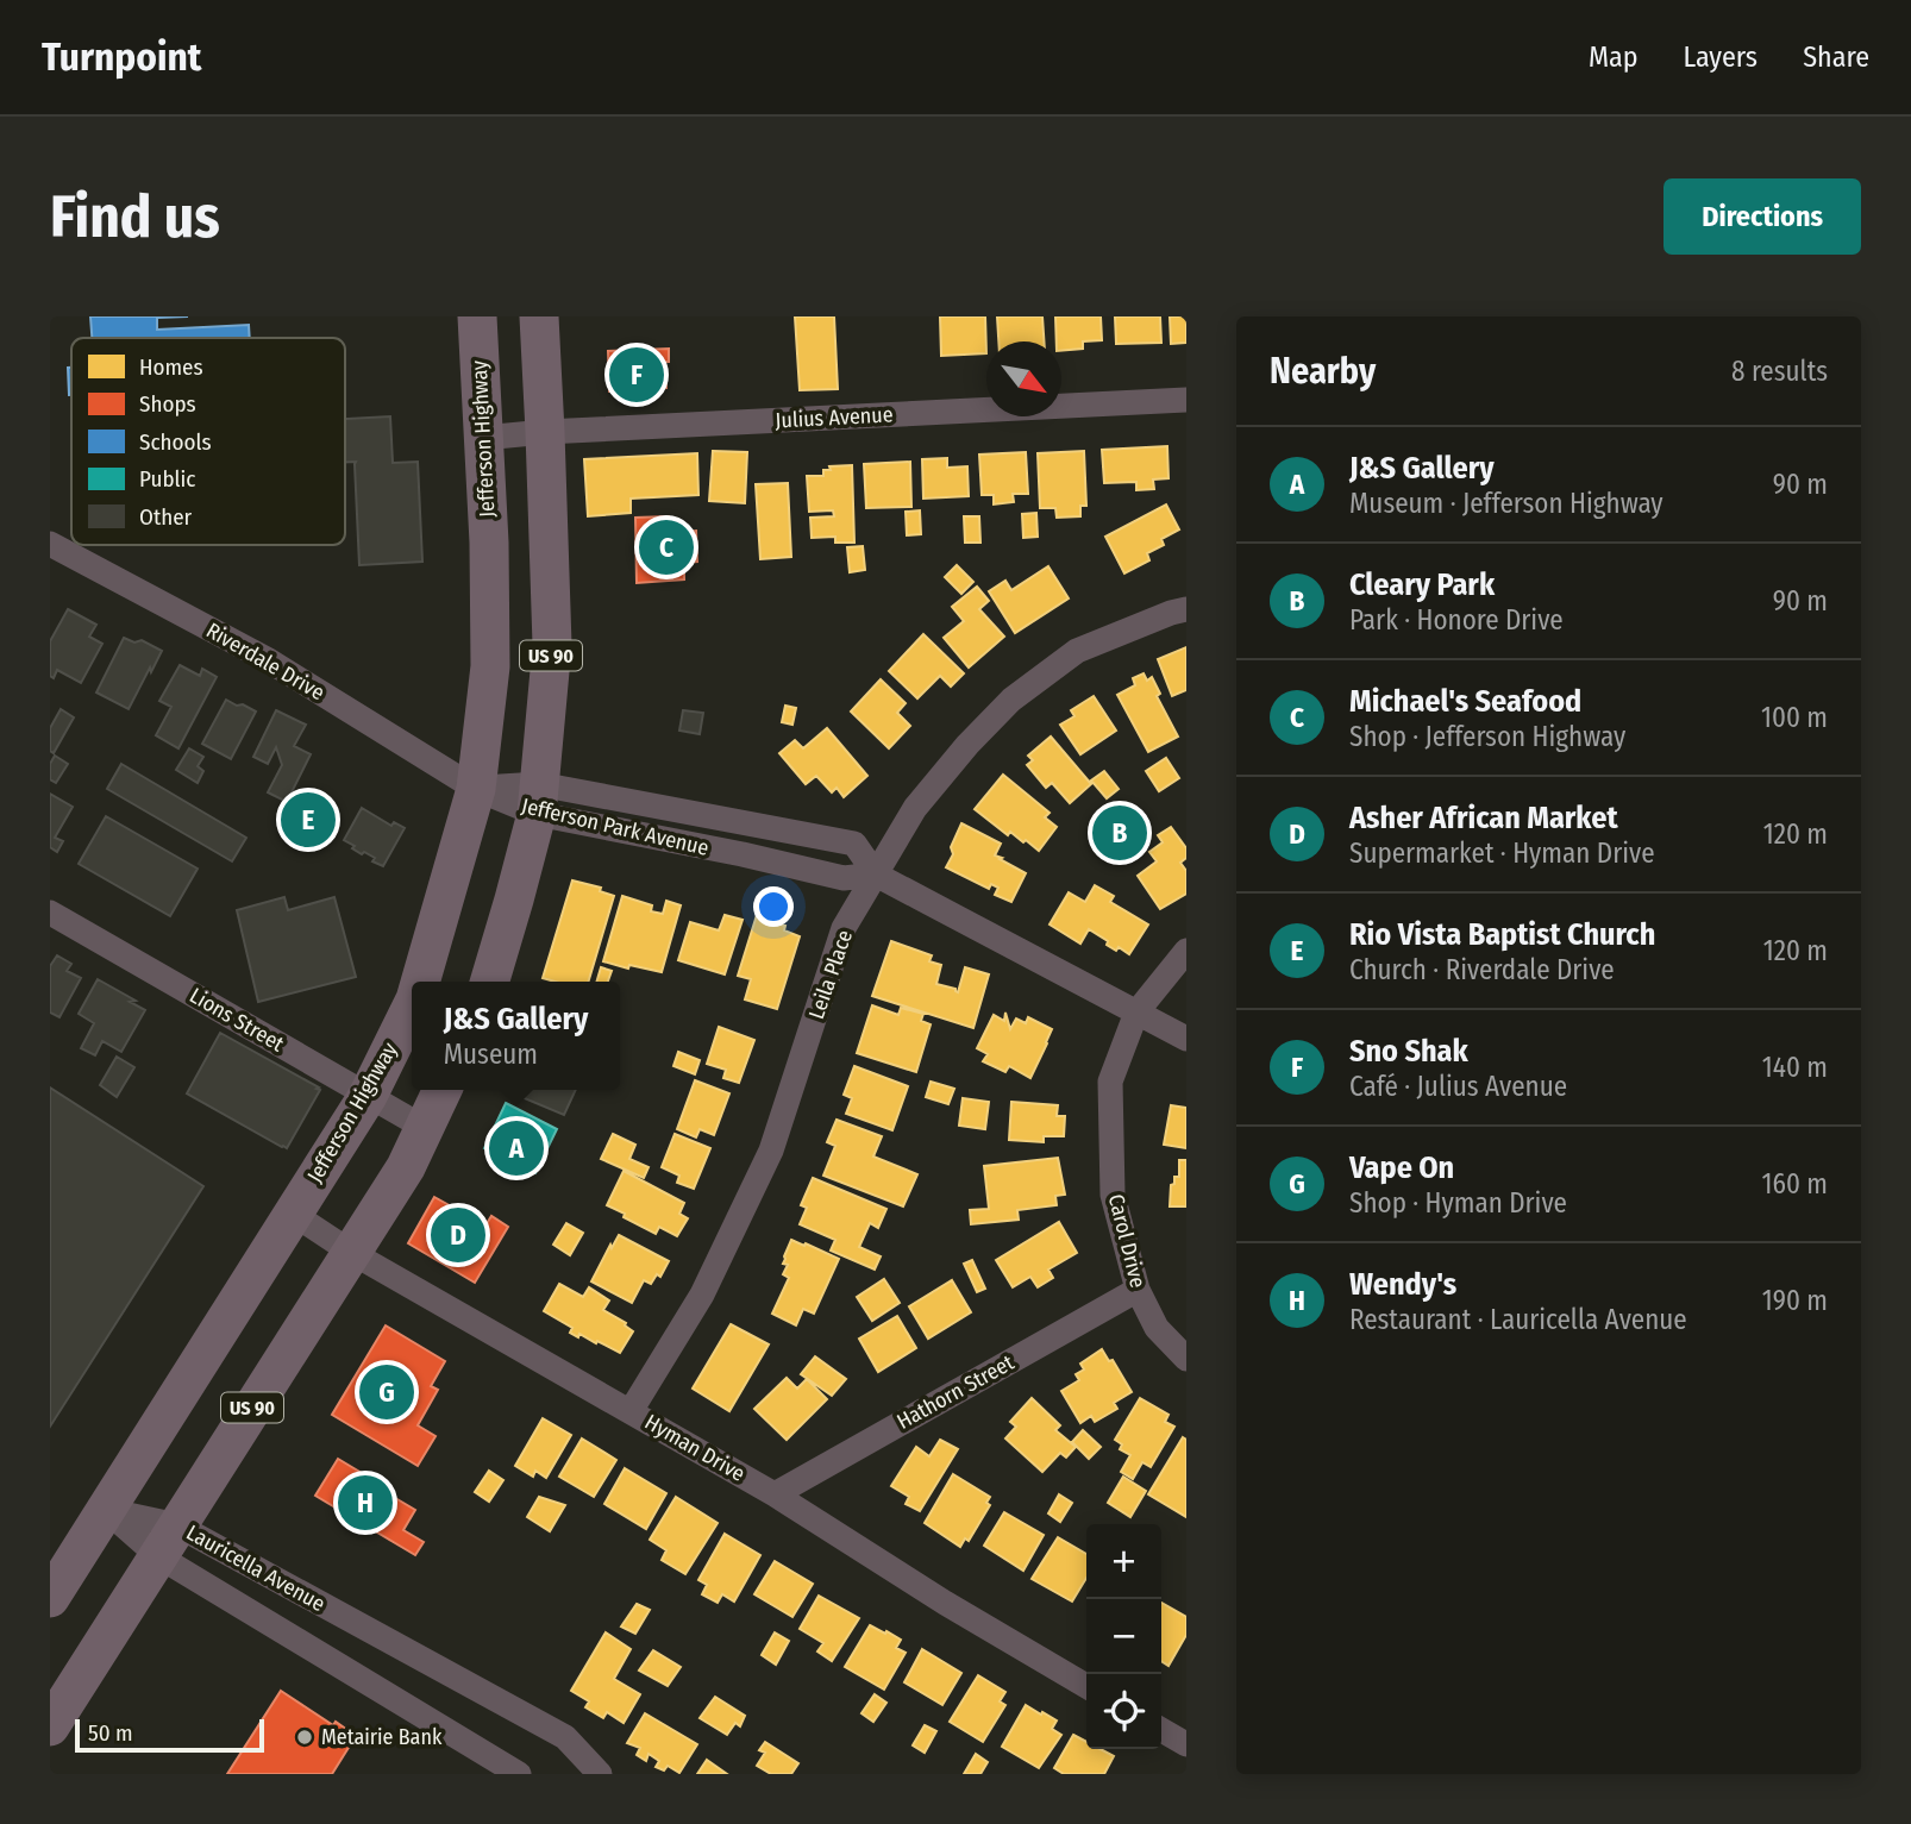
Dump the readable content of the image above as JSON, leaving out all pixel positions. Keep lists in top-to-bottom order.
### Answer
{
  "streets": {
    "main road": ["Jefferson Highway", "US 90"],
    "street": [
      "Julius Avenue",
      "Riverdale Drive",
      "Jefferson Park Avenue",
      "Leila Place",
      "Lions Street",
      "Carol Drive",
      "Hathorn Street",
      "Hyman Drive",
      "Lauricella Avenue"
    ]
  },
  "crossings": [
    ["Julius Avenue", "Jefferson Highway"],
    ["Julius Avenue", "US 90"],
    ["Jefferson Highway", "Riverdale Drive"],
    ["Jefferson Highway", "Jefferson Park Avenue"],
    ["Jefferson Highway", "Lions Street"],
    ["Jefferson Highway", "Hyman Drive"],
    ["Jefferson Highway", "Lauricella Avenue"],
    ["US 90", "Jefferson Park Avenue"],
    ["US 90", "Lions Street"],
    ["US 90", "Hyman Drive"],
    ["US 90", "Lauricella Avenue"],
    ["Riverdale Drive", "Jefferson Park Avenue"],
    ["Jefferson Park Avenue", "Leila Place"],
    ["Jefferson Park Avenue", "Carol Drive"],
    ["Leila Place", "Hyman Drive"],
    ["Carol Drive", "Hathorn Street"],
    ["Hathorn Street", "Hyman Drive"]
  ],
  "places": ["Metairie Bank"],
  "legend": [
    "Homes",
    "Shops",
    "Schools",
    "Public",
    "Other"
  ],
  "scale_bar": "50 m",
  "north": "bottom right",
  "page": {
    "header": "Turnpoint",
    "nav": ["Map", "Layers", "Share"],
    "buttons": "Directions",
    "title": "Find us",
    "heading": ["Nearby", "8 results"],
    "pins": [
      "F",
      "C",
      "E",
      "B",
      "A",
      "D",
      "G",
      "H"
    ],
    "list": [
      {
        "mark": "A",
        "name": "J&S Gallery",
        "note": "Museum · Jefferson Highway",
        "value": "90 m"
      },
      {
        "mark": "B",
        "name": "Cleary Park",
        "note": "Park · Honore Drive",
        "value": "90 m"
      },
      {
        "mark": "C",
        "name": "Michael's Seafood",
        "note": "Shop · Jefferson Highway",
        "value": "100 m"
      },
      {
        "mark": "D",
        "name": "Asher African Market",
        "note": "Supermarket · Hyman Drive",
        "value": "120 m"
      },
      {
        "mark": "E",
        "name": "Rio Vista Baptist Church",
        "note": "Church · Riverdale Drive",
        "value": "120 m"
      },
      {
        "mark": "F",
        "name": "Sno Shak",
        "note": "Café · Julius Avenue",
        "value": "140 m"
      },
      {
        "mark": "G",
        "name": "Vape On",
        "note": "Shop · Hyman Drive",
        "value": "160 m"
      },
      {
        "mark": "H",
        "name": "Wendy's",
        "note": "Restaurant · Lauricella Avenue",
        "value": "190 m"
      }
    ],
    "popup": ["J&S Gallery", "Museum"],
    "map_buttons": ["+", "−"],
    "scale": "50 m"
  }
}
